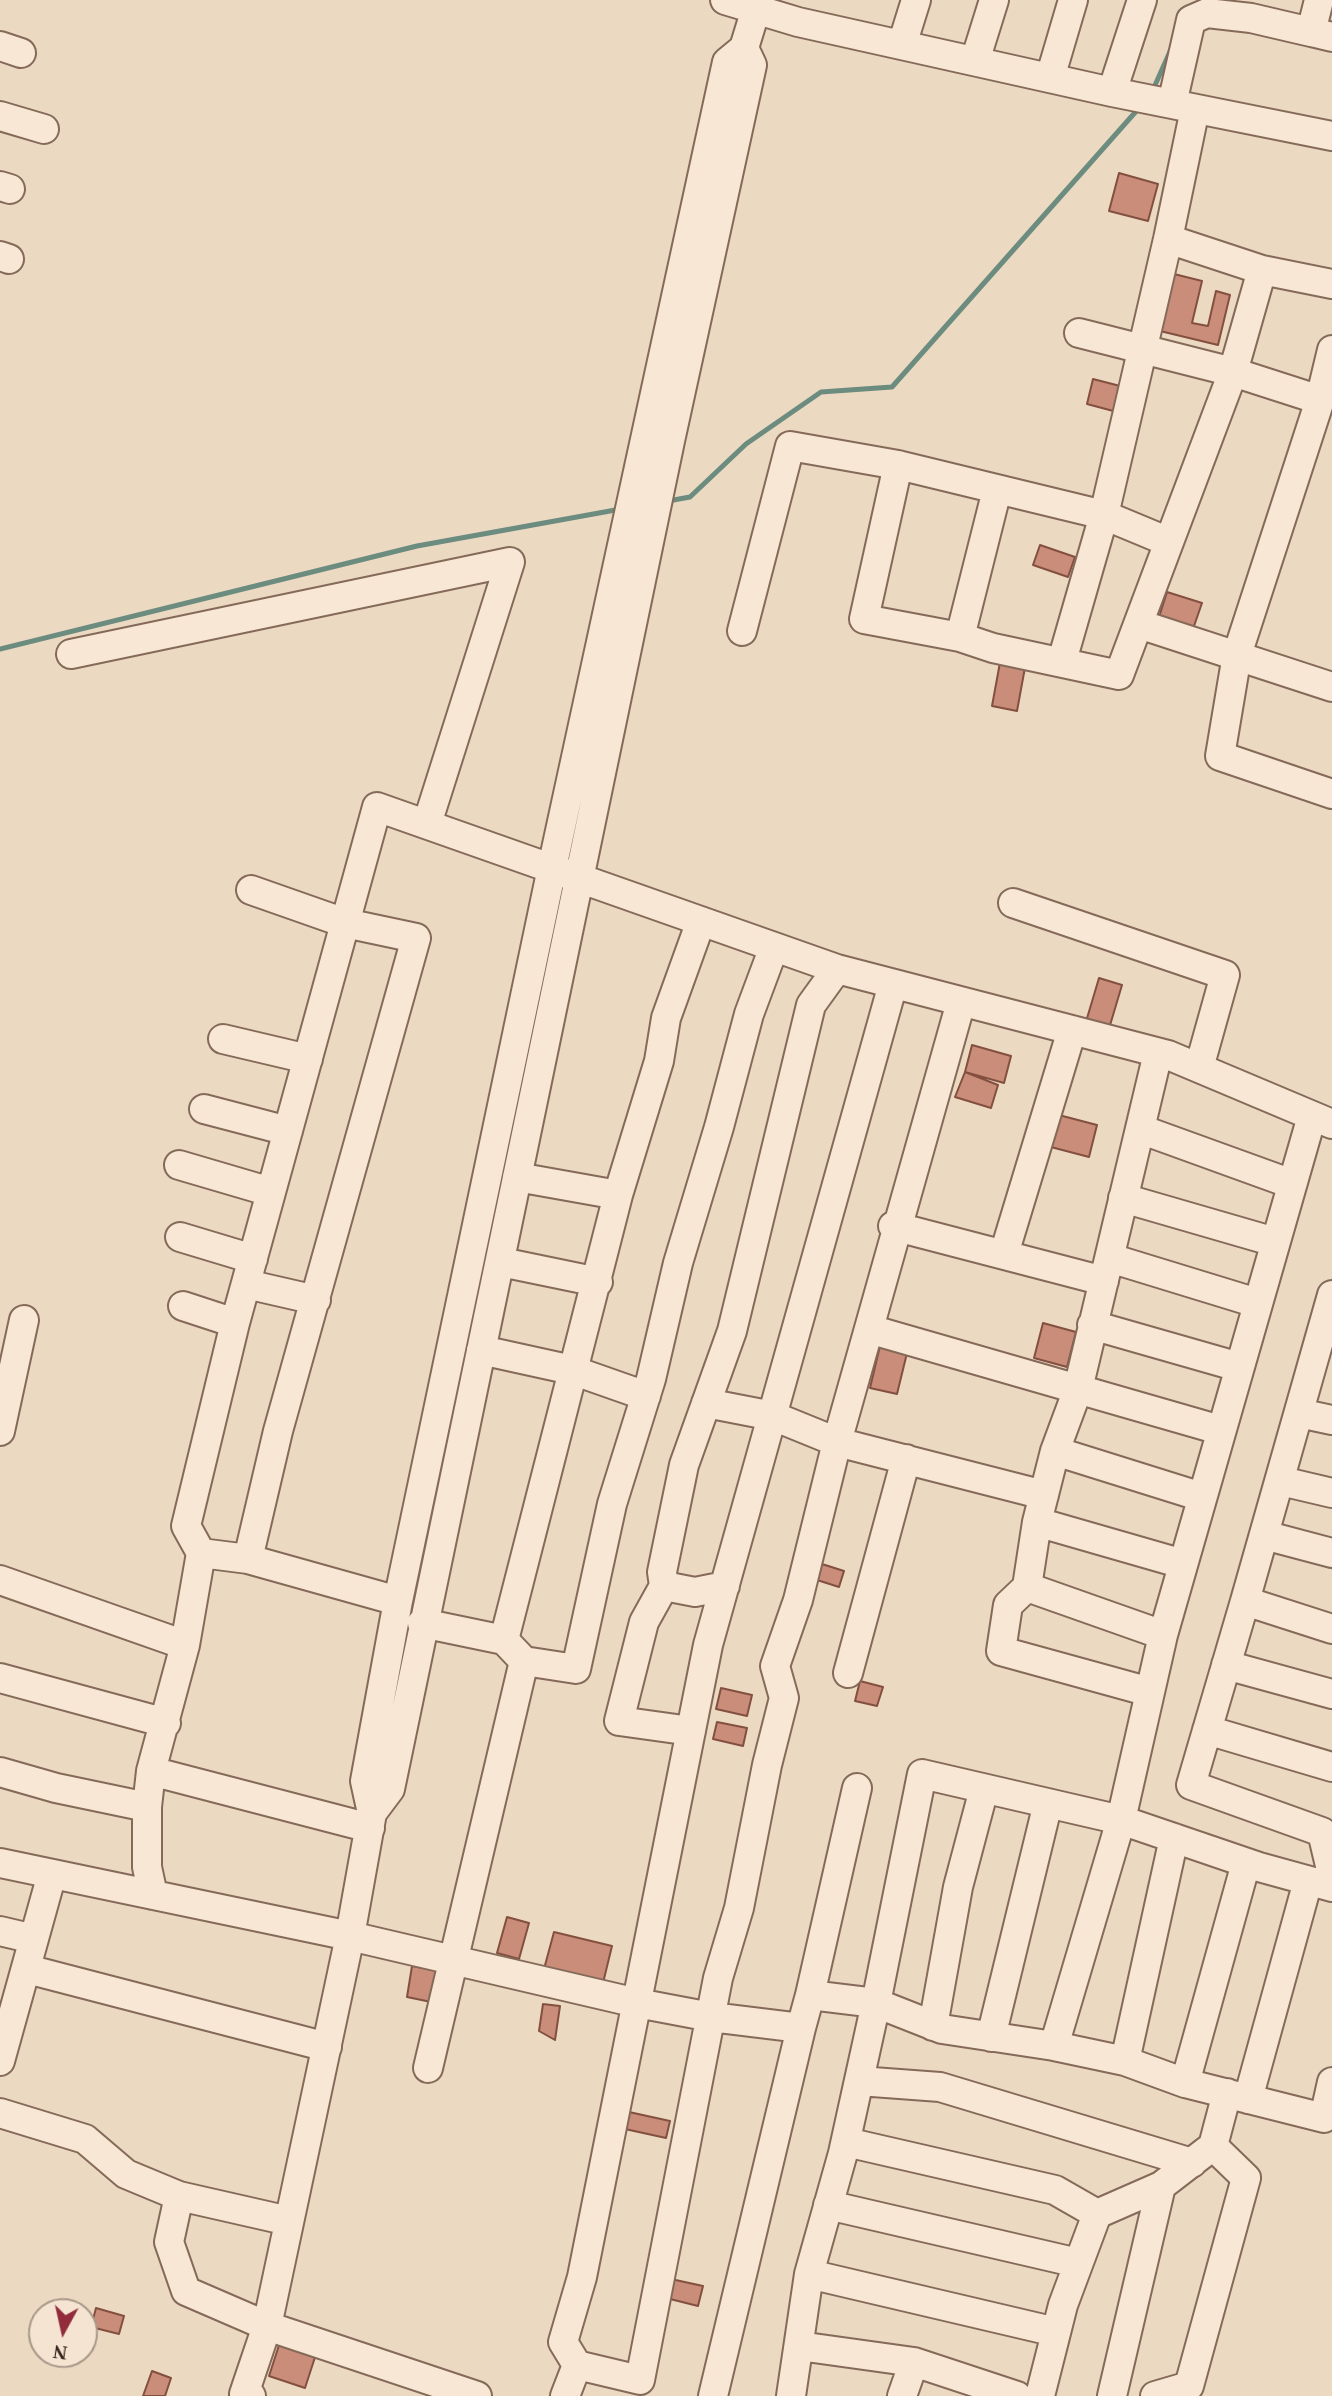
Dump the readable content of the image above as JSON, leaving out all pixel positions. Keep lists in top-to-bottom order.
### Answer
{
  "north": "bottom"
}
